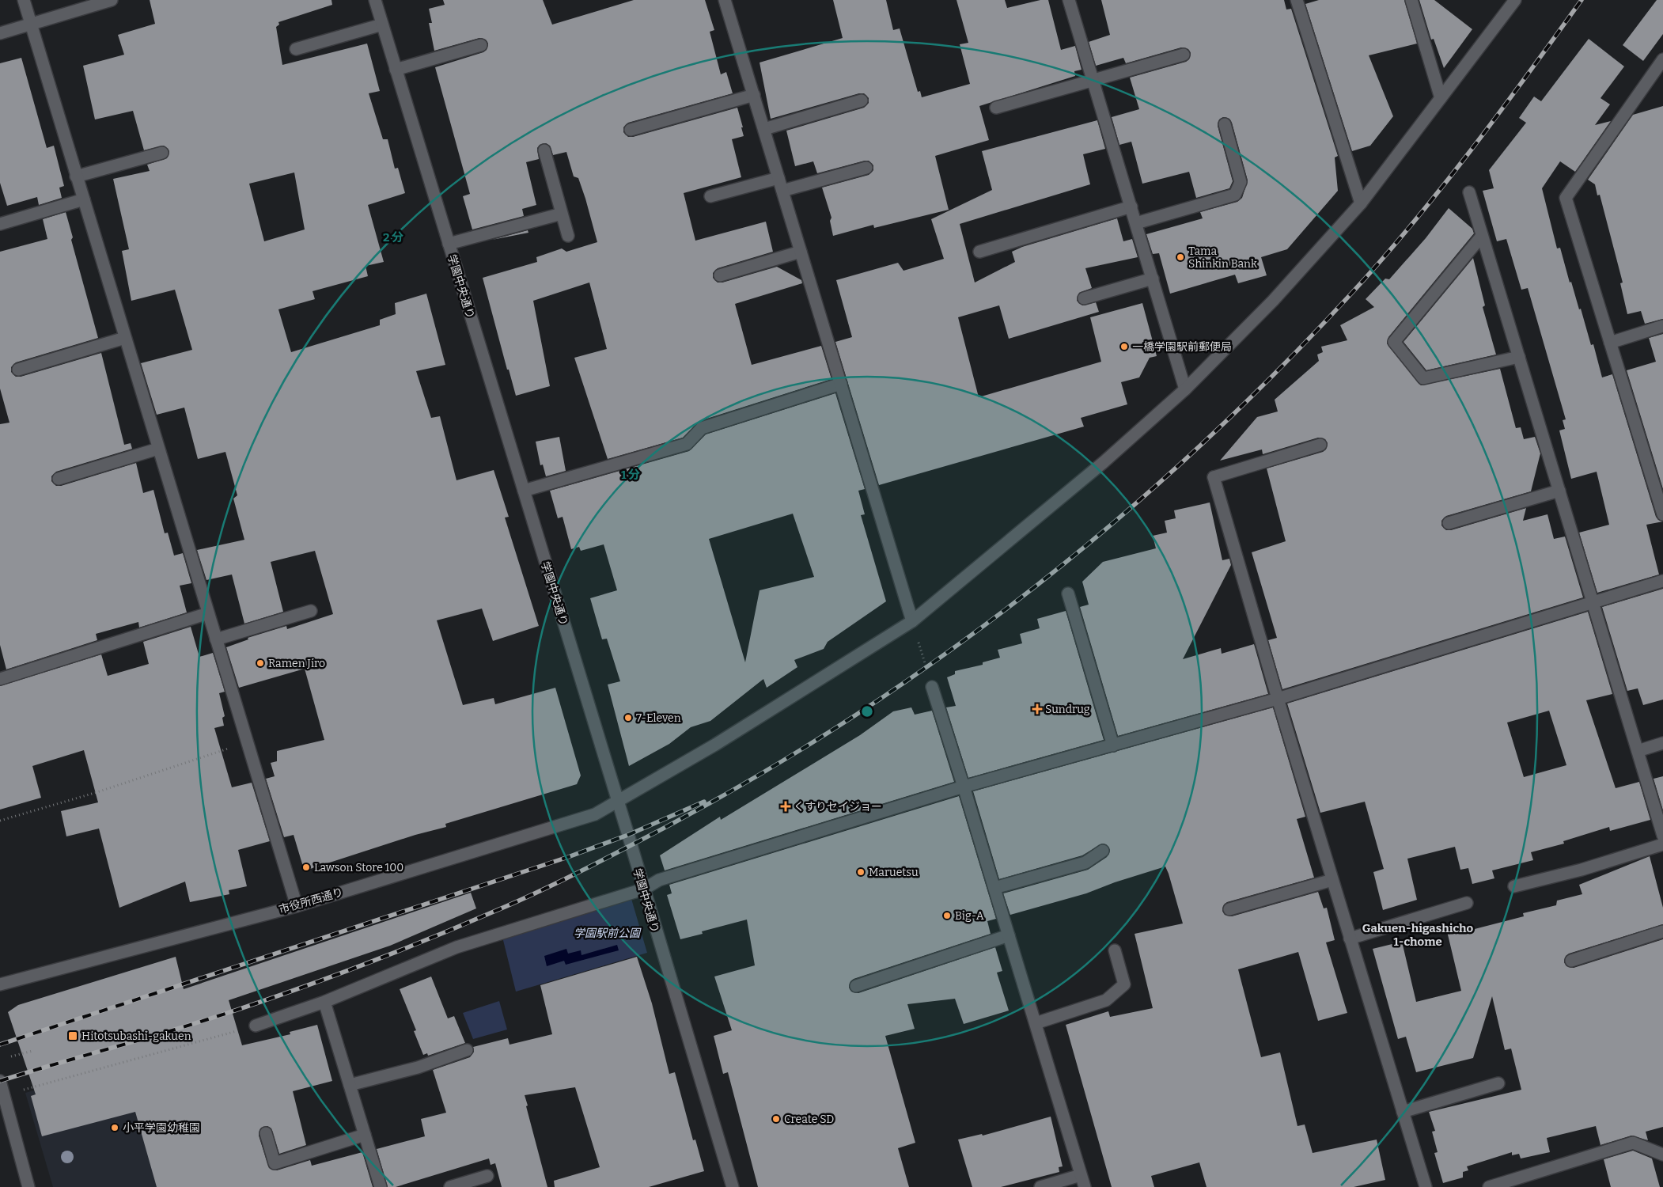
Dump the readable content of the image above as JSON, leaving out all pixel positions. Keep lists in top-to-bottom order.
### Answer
{
  "streets": {
    "street": ["学園中央通り", "市役所西通り"]
  },
  "crossings": [
    ["学園中央通り", "市役所西通り"]
  ],
  "districts": ["Gakuen-higashicho 1-chome"],
  "parks": ["学園駅前公園"],
  "places": {
    "other": [
      "Tama Shinkin Bank",
      "一橋学園駅前郵便局",
      "Ramen Jiro",
      "7-Eleven",
      "Lawson Store 100",
      "Maruetsu",
      "Big-A",
      "Create SD",
      "小平学園幼稚園"
    ],
    "health": ["Sundrug", "くすりセイジョー"],
    "transit": ["Hitotsubashi-gakuen"]
  },
  "rings": ["2 分", "1 分"]
}
